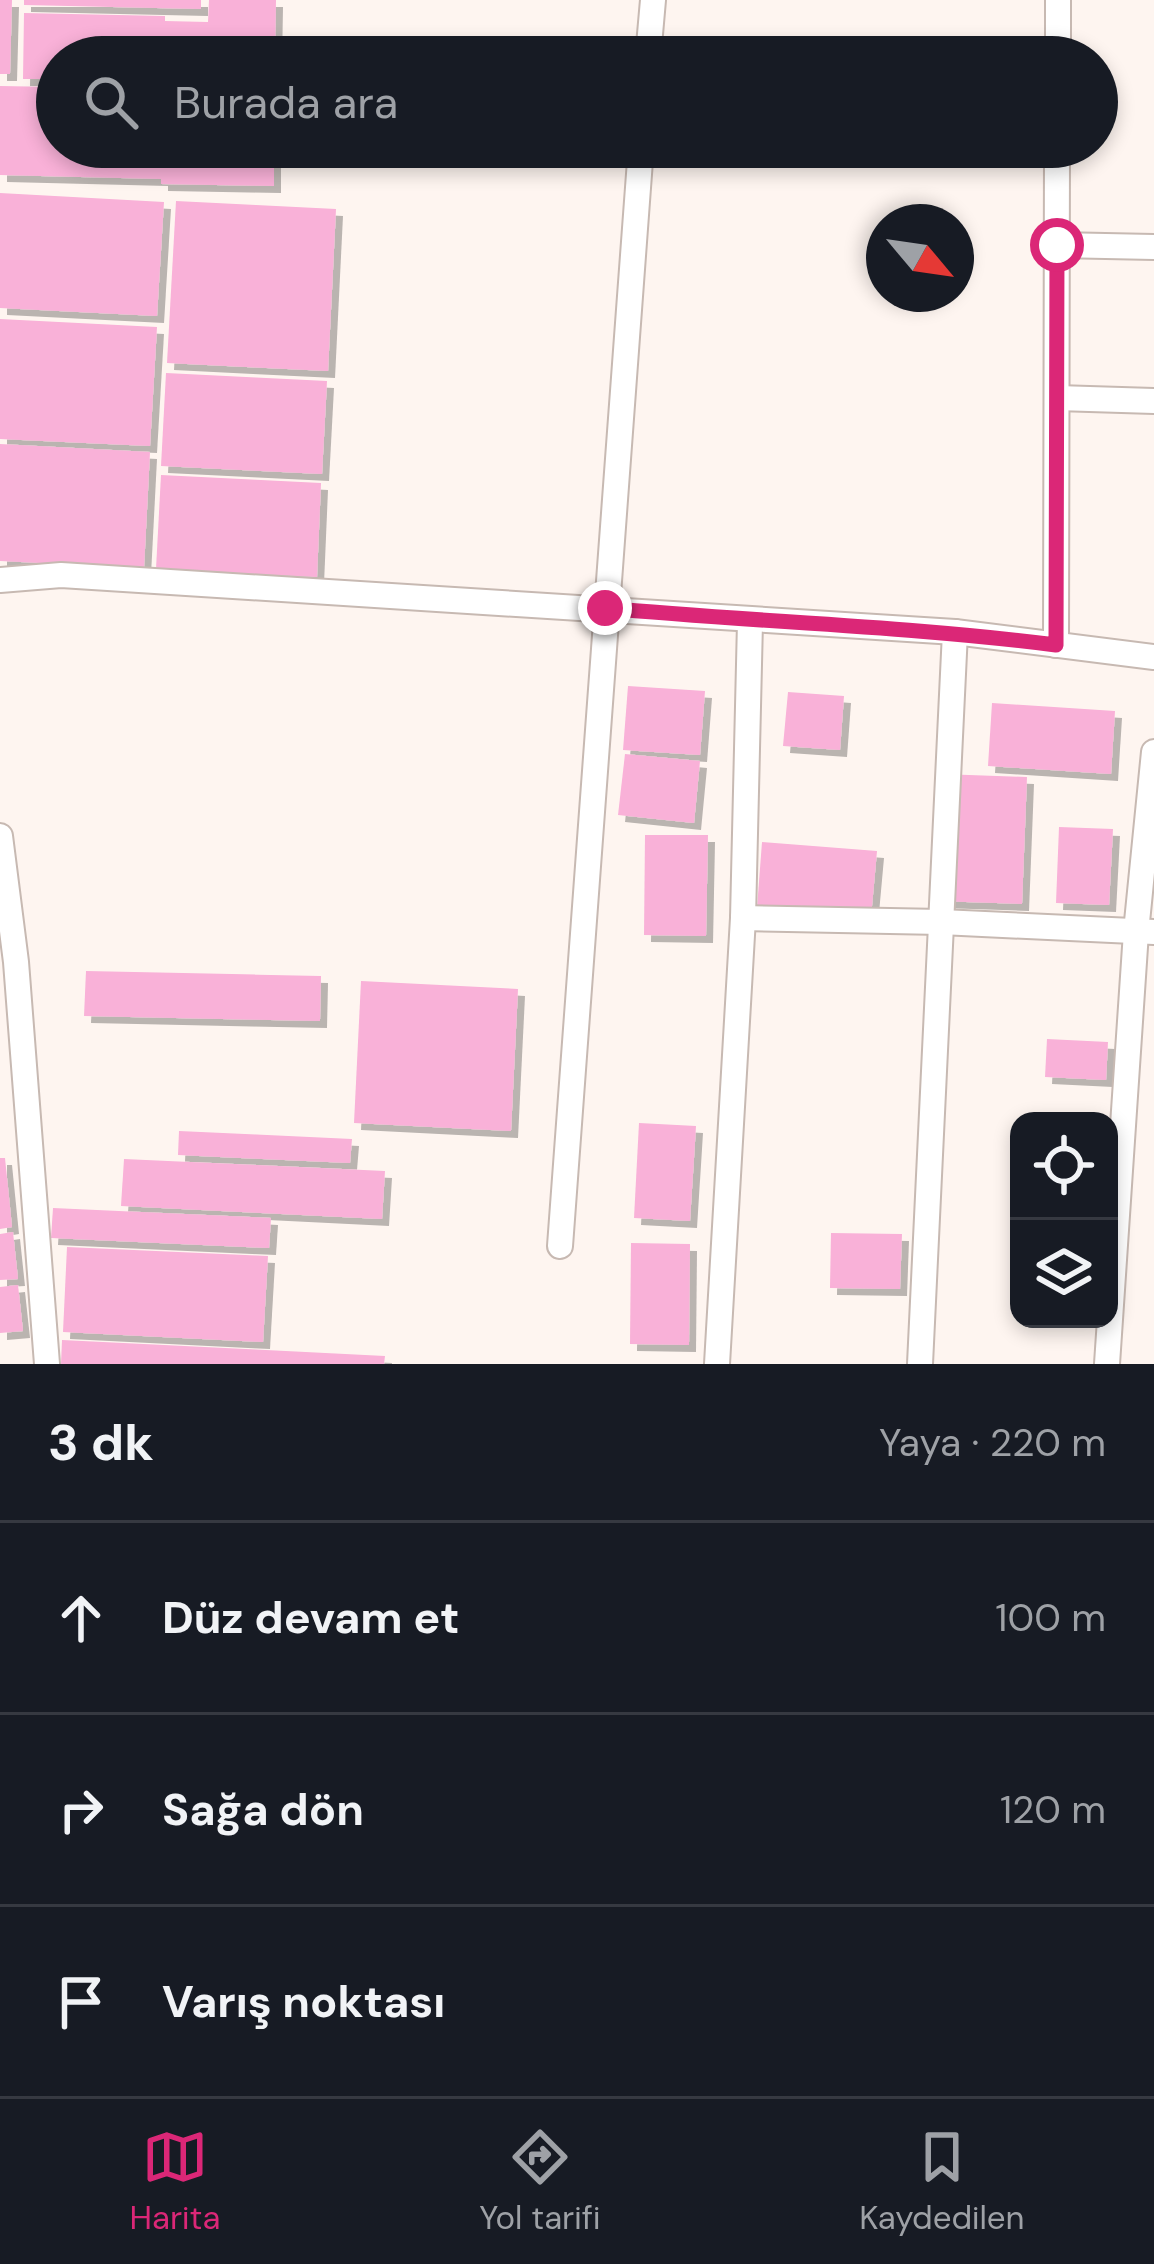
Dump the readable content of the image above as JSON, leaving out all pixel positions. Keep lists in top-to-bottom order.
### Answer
{
  "north": "bottom right",
  "page": {
    "search": "Burada ara",
    "heading": ["3 dk", "Yaya · 220 m"],
    "list": [
      ["Düz devam et", "100 m"],
      ["Sağa dön", "120 m"],
      "Varış noktası"
    ],
    "nav": ["Harita", "Yol tarifi", "Kaydedilen"]
  }
}
